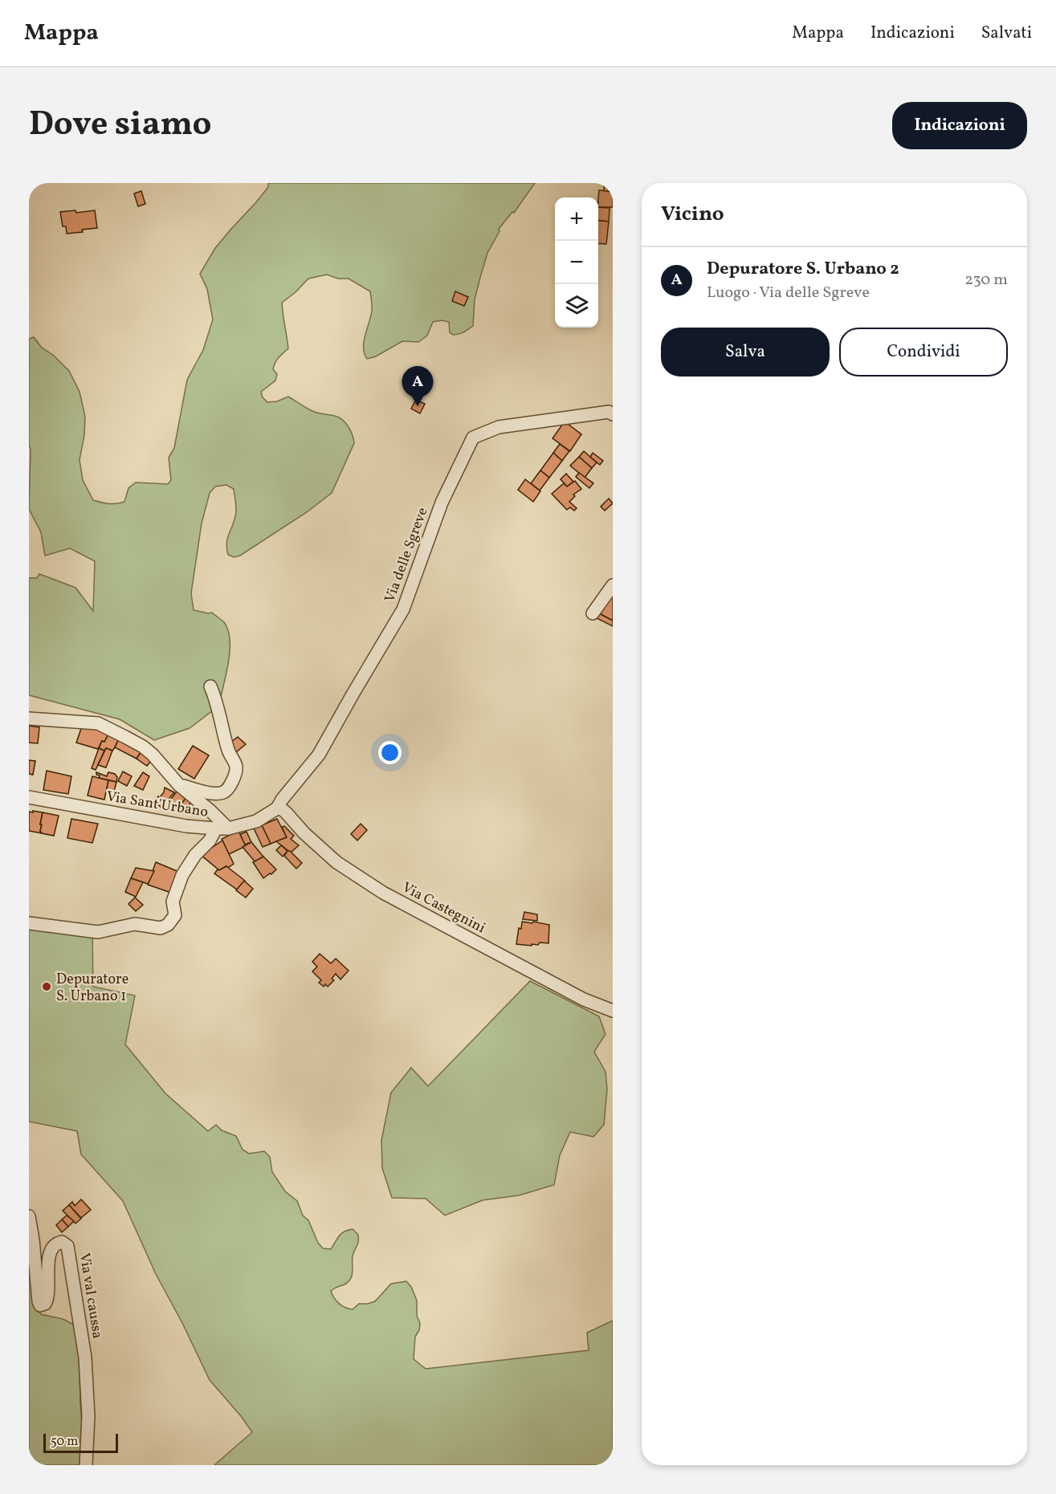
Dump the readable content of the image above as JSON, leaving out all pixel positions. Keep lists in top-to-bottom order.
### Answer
{
  "streets": {
    "street": [
      "Via delle Sgreve",
      "Via Sant'Urbano",
      "Via Castegnini",
      "Via val caussa"
    ]
  },
  "crossings": [
    ["Via delle Sgreve", "Via Sant'Urbano"],
    ["Via delle Sgreve", "Via Castegnini"],
    ["Via Sant'Urbano", "Via Castegnini"]
  ],
  "places": ["Depuratore S. Urbano 1"],
  "scale_bar": "50 m",
  "page": {
    "header": "Mappa",
    "nav": ["Mappa", "Indicazioni", "Salvati"],
    "title": "Dove siamo",
    "buttons": [
      "Indicazioni",
      ["Salva", "Condividi"]
    ],
    "heading": "Vicino",
    "map_buttons": ["+", "−"],
    "list": [
      {
        "mark": "A",
        "name": "Depuratore S. Urbano 2",
        "note": "Luogo · Via delle Sgreve",
        "value": "230 m"
      }
    ],
    "pins": "A",
    "scale": "50 m"
  }
}
